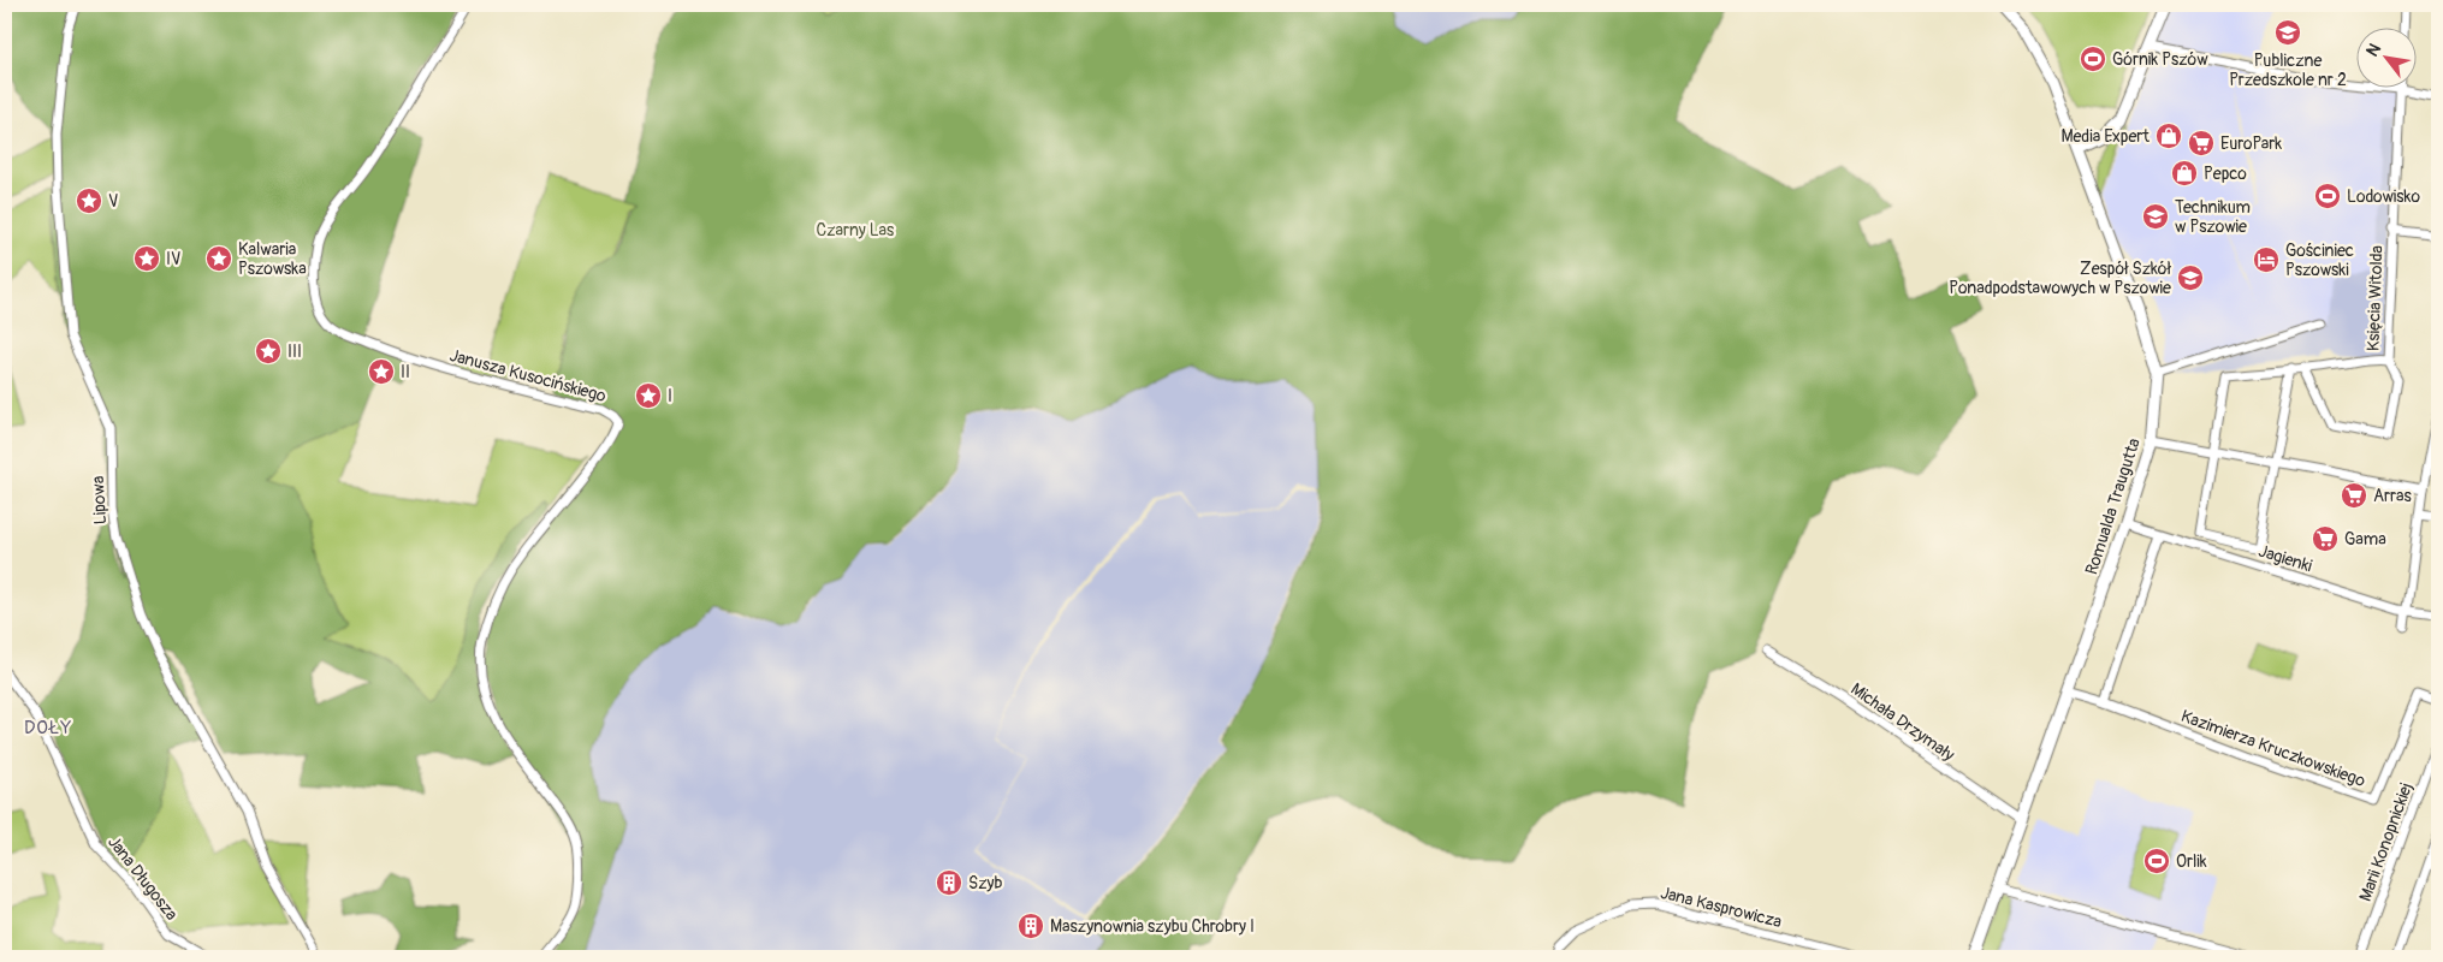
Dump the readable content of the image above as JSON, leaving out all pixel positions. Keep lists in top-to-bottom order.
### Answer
{
  "streets": {
    "street": [
      "Księcia Witolda",
      "Janusza Kusocińskiego",
      "Lipowa",
      "Romualda Traugutta",
      "Jagienki",
      "Michała Drzymały",
      "Kazimierza Kruczkowskiego",
      "Marii Konopnickiej",
      "Jana Długosza",
      "Jana Kasprowicza"
    ]
  },
  "crossings": [
    ["Romualda Traugutta", "Jagienki"],
    ["Romualda Traugutta", "Michała Drzymały"],
    ["Romualda Traugutta", "Kazimierza Kruczkowskiego"]
  ],
  "districts": ["DOŁY"],
  "parks": ["Czarny Las"],
  "places": {
    "school or university": ["Publiczne Przedszkole nr 2", "Technikum w Pszowie", "Zespół Szkół Ponadpodstawowych w Pszowie"],
    "sports": ["Górnik Pszów", "Lodowisko", "Orlik"],
    "shop": ["Media Expert", "Pepco"],
    "supermarket": ["EuroPark", "Arras", "Gama"],
    "place": [
      "V",
      "IV",
      "Kalwaria Pszowska",
      "III",
      "II",
      "I"
    ],
    "hotel": ["Gościniec Pszowski"],
    "building": ["Szyb", "Maszynownia szybu Chrobry I"]
  },
  "north": "top left"
}
